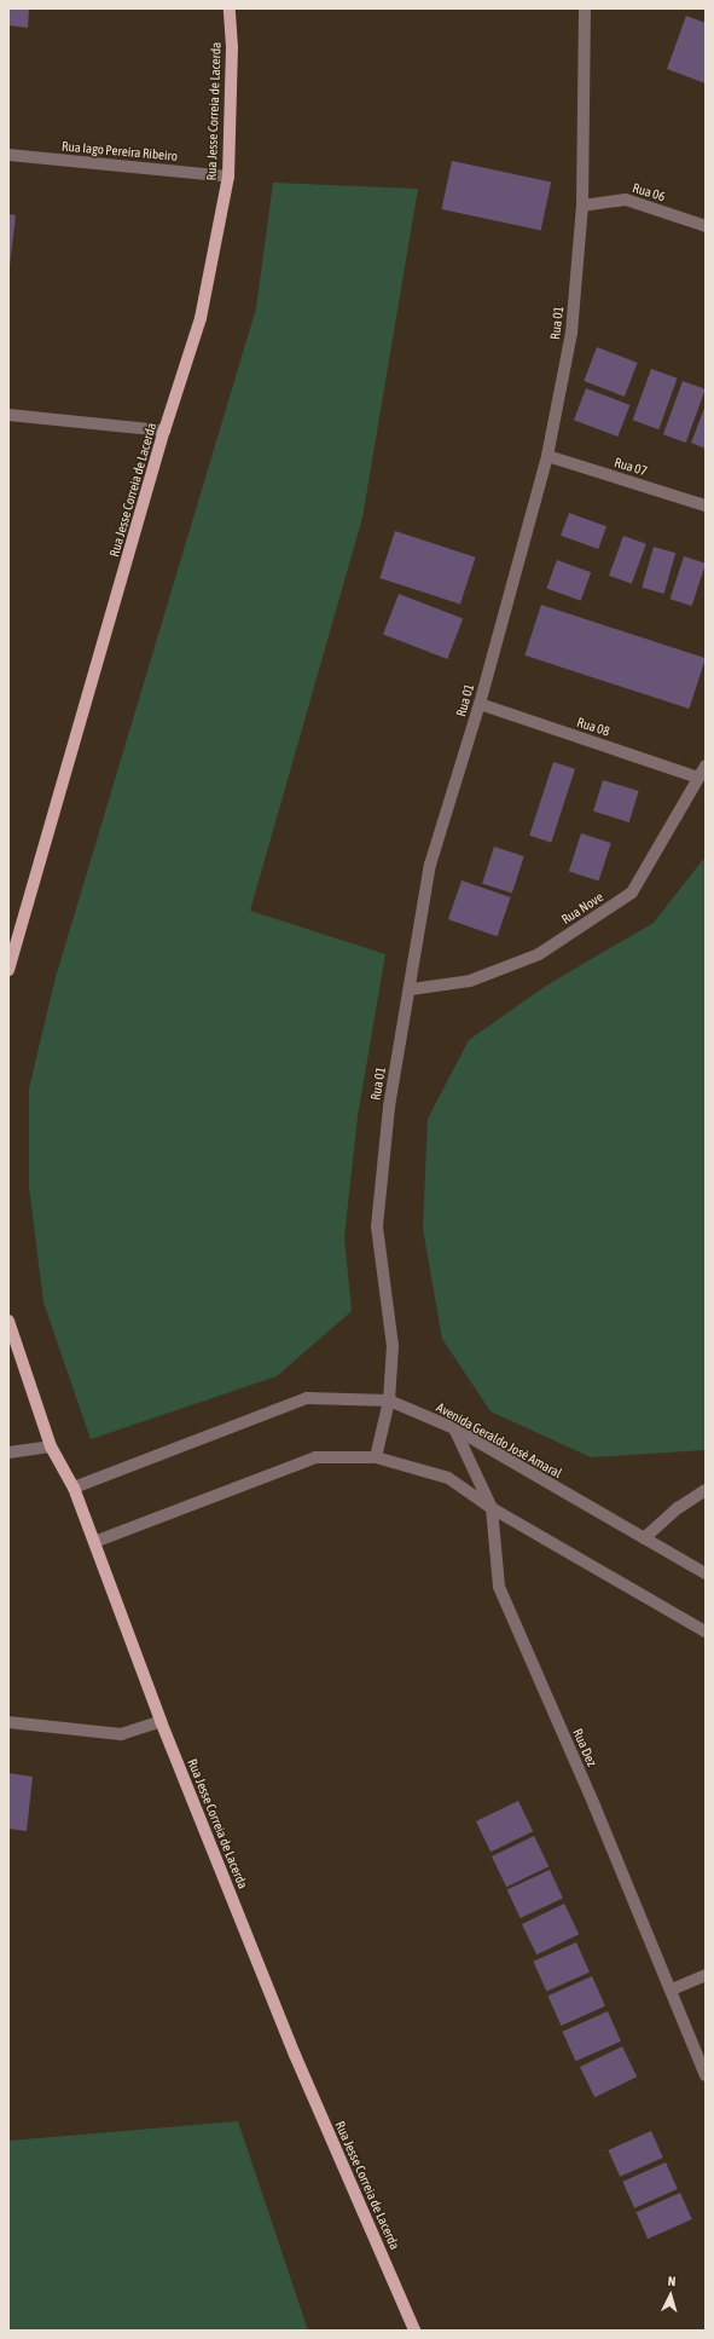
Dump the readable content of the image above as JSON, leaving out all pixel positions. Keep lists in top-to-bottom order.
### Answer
{
  "streets": {
    "main road": ["Rua Jesse Correia de Lacerda"],
    "street": [
      "Rua Iago Pereira Ribeiro",
      "Rua 06",
      "Rua 01",
      "Rua 07",
      "Rua 08",
      "Rua Nove",
      "Avenida Geraldo José Amaral",
      "Rua Dez"
    ]
  },
  "crossings": [
    ["Rua Jesse Correia de Lacerda", "Rua Iago Pereira Ribeiro"],
    ["Rua Jesse Correia de Lacerda", "Avenida Geraldo José Amaral"],
    ["Rua 06", "Rua 01"],
    ["Rua 01", "Rua 07"],
    ["Rua 01", "Rua 08"],
    ["Rua 01", "Rua Nove"],
    ["Rua 01", "Avenida Geraldo José Amaral"],
    ["Rua 08", "Rua Nove"],
    ["Avenida Geraldo José Amaral", "Rua Dez"]
  ],
  "north": "top"
}
